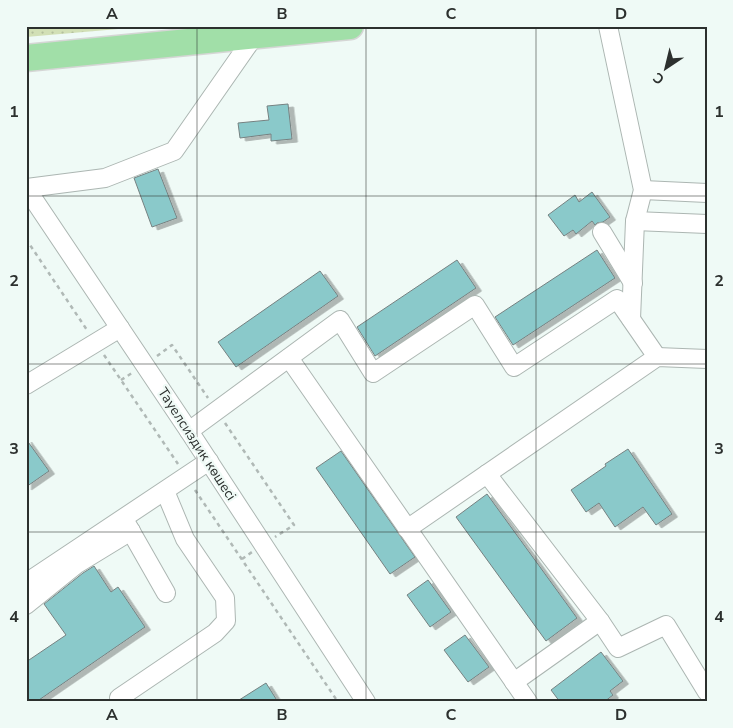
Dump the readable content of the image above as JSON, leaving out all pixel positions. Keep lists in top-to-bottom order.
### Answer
{
  "streets": {
    "street": ["Тауелсиздик көшесі"]
  },
  "north": "bottom left",
  "grid": {
    "columns": [
      "A",
      "B",
      "C",
      "D"
    ],
    "rows": [
      "1",
      "2",
      "3",
      "4"
    ]
  }
}
